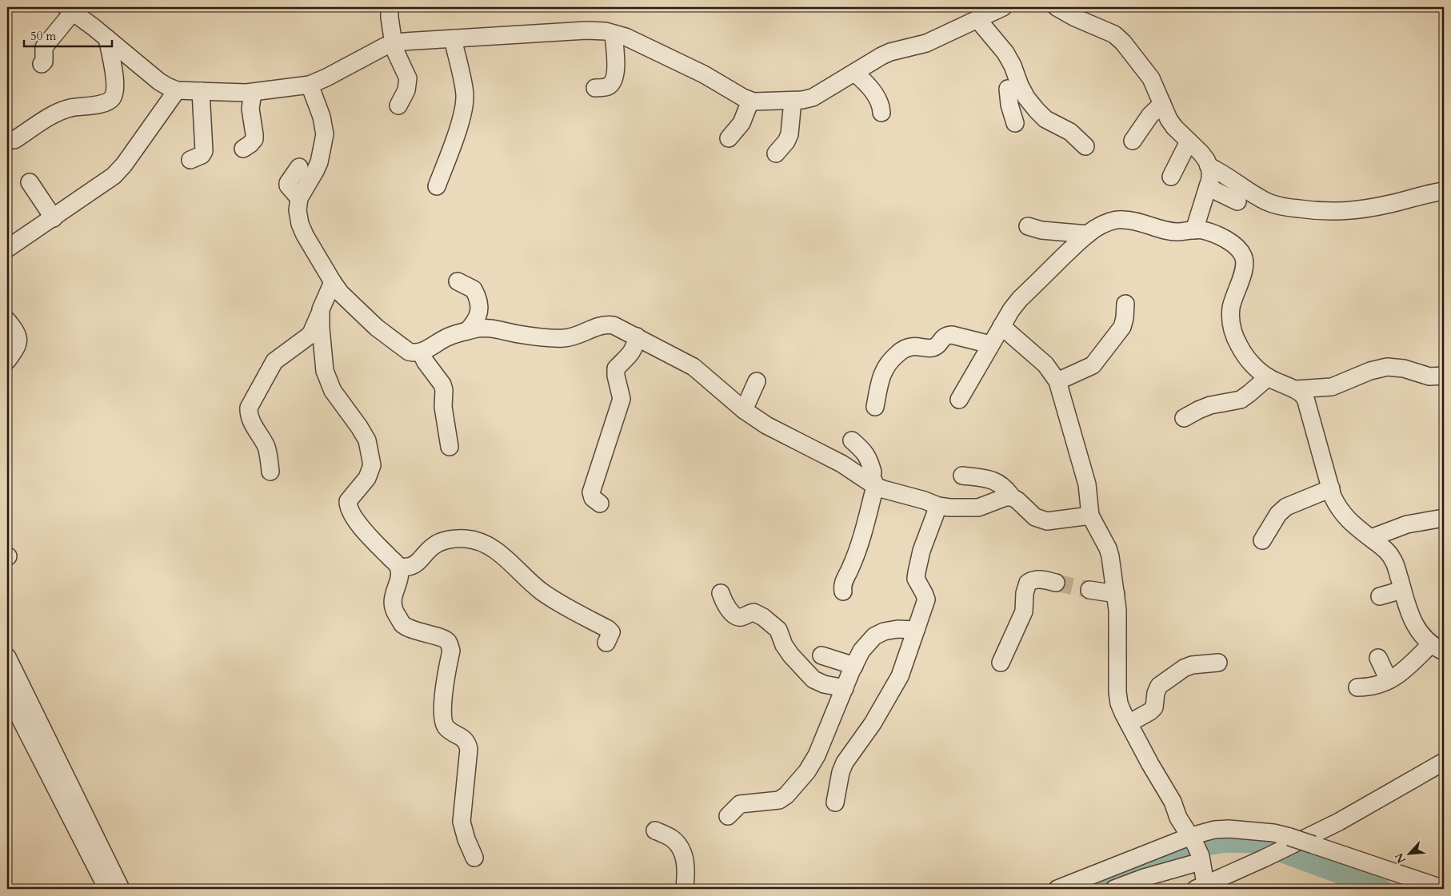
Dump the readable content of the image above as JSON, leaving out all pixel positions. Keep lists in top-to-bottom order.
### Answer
{
  "scale_bar": "50 m",
  "north": "bottom left"
}
